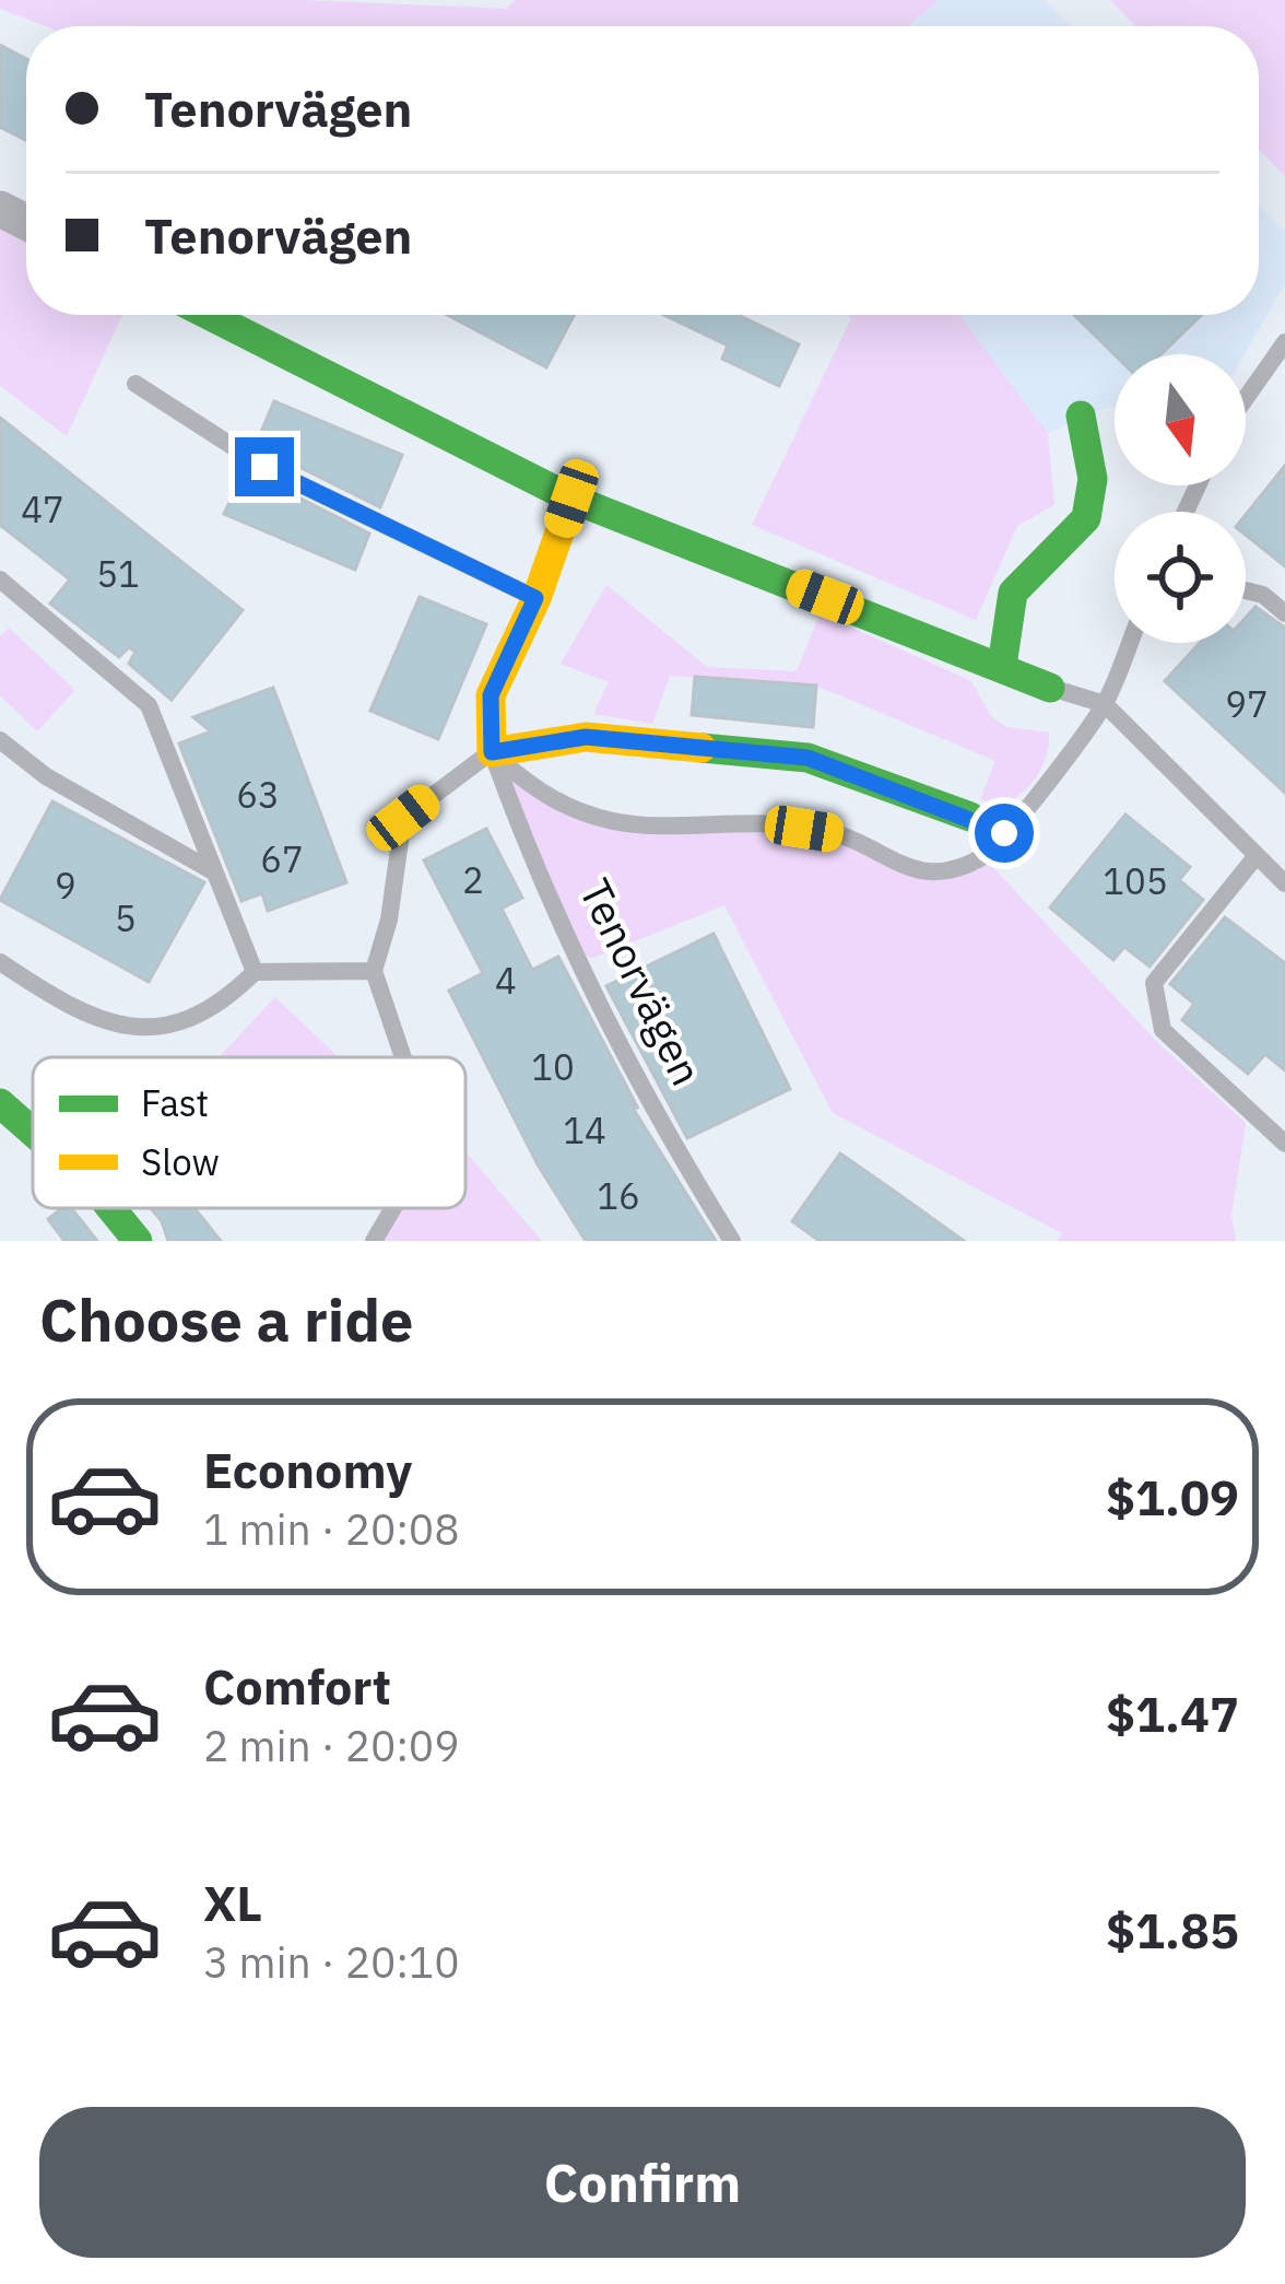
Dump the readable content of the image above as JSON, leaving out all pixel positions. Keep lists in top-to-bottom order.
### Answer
{
  "streets": {
    "street": ["Tenorvägen"]
  },
  "house_numbers": [
    "47",
    "51",
    "97",
    "63",
    "67",
    "2",
    "105",
    "9",
    "5",
    "4",
    "10",
    "14",
    "16"
  ],
  "legend": ["Fast", "Slow"],
  "north": "bottom",
  "page": {
    "banner": ["Tenorvägen", "Tenorvägen"],
    "heading": "Choose a ride",
    "list": [
      {
        "name": "Economy",
        "note": "1 min · 20:08",
        "value": "$1.09"
      },
      {
        "name": "Comfort",
        "note": "2 min · 20:09",
        "value": "$1.47"
      },
      {
        "name": "XL",
        "note": "3 min · 20:10",
        "value": "$1.85"
      }
    ],
    "buttons": "Confirm"
  }
}
